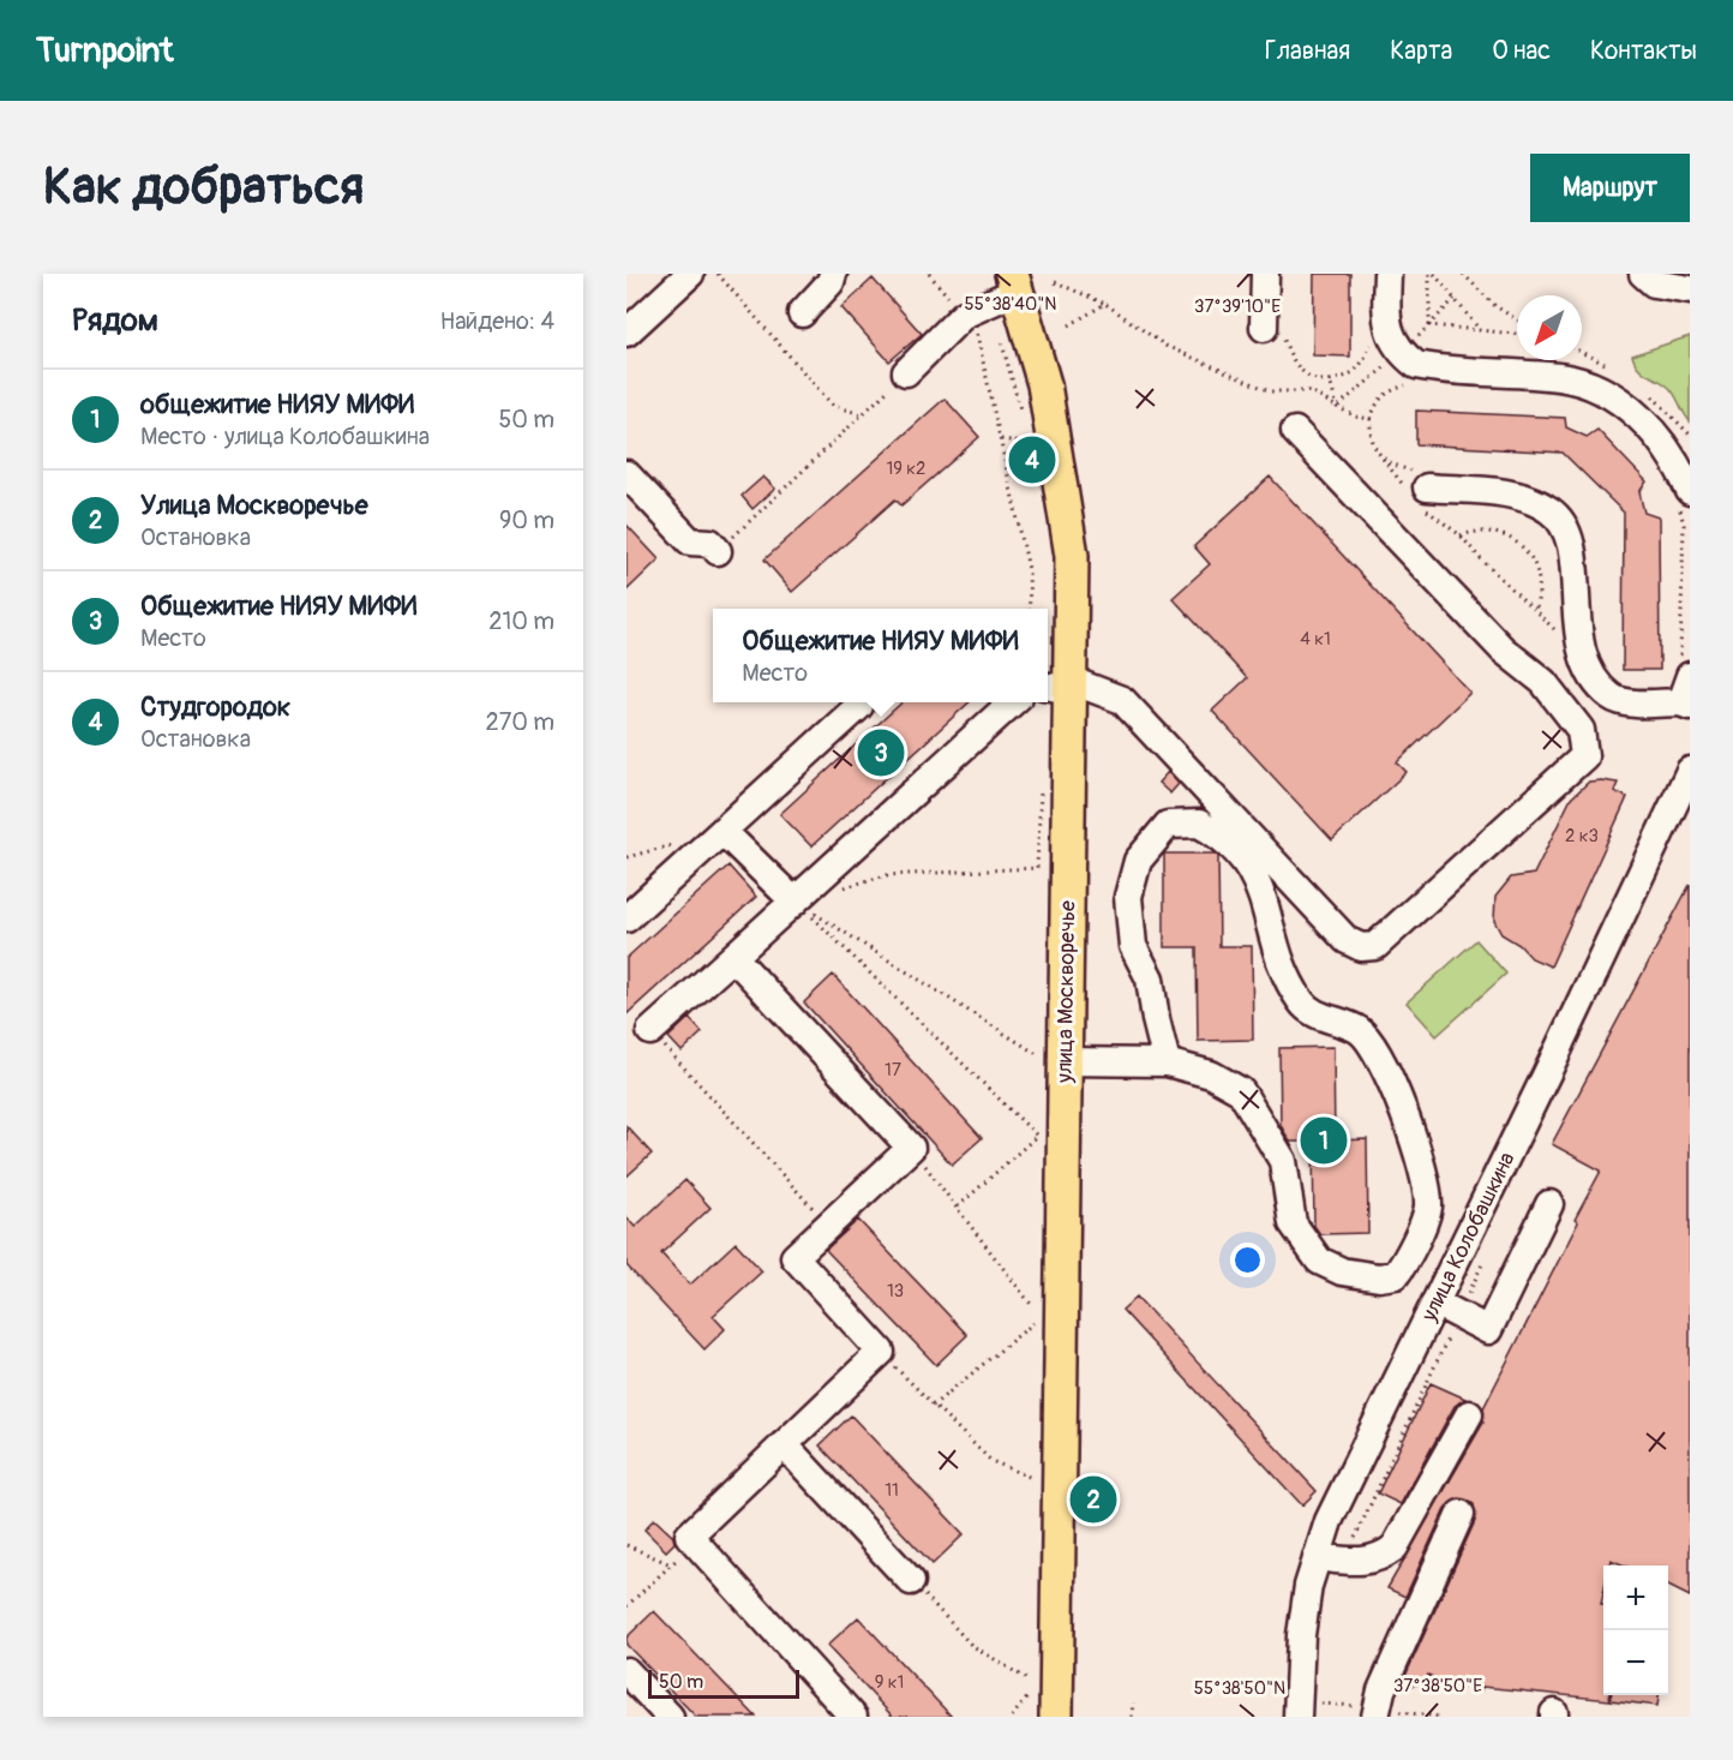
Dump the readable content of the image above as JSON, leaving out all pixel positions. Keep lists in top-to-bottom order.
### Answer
{
  "streets": {
    "main road": ["улица Москворечье"],
    "street": ["улица Колобашкина"]
  },
  "house_numbers": [
    "19 к2",
    "4 к1",
    "2 к3",
    "17",
    "13",
    "11",
    "9 к1"
  ],
  "scale_bar": "50 m",
  "north": "bottom left",
  "page": {
    "header": "Turnpoint",
    "nav": [
      "Главная",
      "Карта",
      "О нас",
      "Контакты"
    ],
    "buttons": "Маршрут",
    "title": "Как добраться",
    "heading": ["Рядом", "Найдено: 4"],
    "list": [
      {
        "mark": "1",
        "name": "общежитие НИЯУ МИФИ",
        "note": "Место · улица Колобашкина",
        "value": "50 m"
      },
      {
        "mark": "2",
        "name": "Улица Москворечье",
        "note": "Остановка",
        "value": "90 m"
      },
      {
        "mark": "3",
        "name": "Общежитие НИЯУ МИФИ",
        "note": "Место",
        "value": "210 m"
      },
      {
        "mark": "4",
        "name": "Студгородок",
        "note": "Остановка",
        "value": "270 m"
      }
    ],
    "pins": [
      "4",
      "3",
      "1",
      "2"
    ],
    "popup": ["Общежитие НИЯУ МИФИ", "Место"],
    "map_buttons": ["+", "−"],
    "scale": "50 m"
  },
  "coordinates": [
    "55°38'40\"N",
    "37°39'10\"E",
    "37°38'50\"E",
    "55°38'50\"N"
  ]
}
